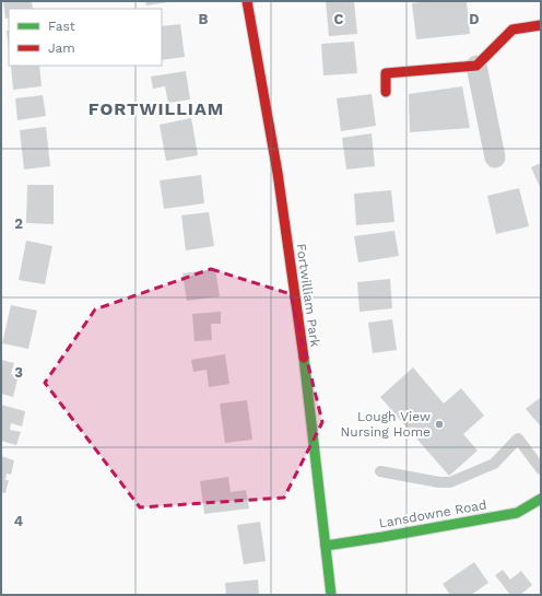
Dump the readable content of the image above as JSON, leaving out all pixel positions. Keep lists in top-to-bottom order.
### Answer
{
  "streets": {
    "street": ["Fortwilliam Park", "Lansdowne Road"]
  },
  "crossings": [
    ["Fortwilliam Park", "Lansdowne Road"]
  ],
  "districts": ["FORTWILLIAM"],
  "places": ["Lough View Nursing Home"],
  "legend": ["Fast", "Jam"],
  "grid": {
    "columns": ["B", "C", "D"],
    "rows": ["2", "3", "4"]
  }
}
